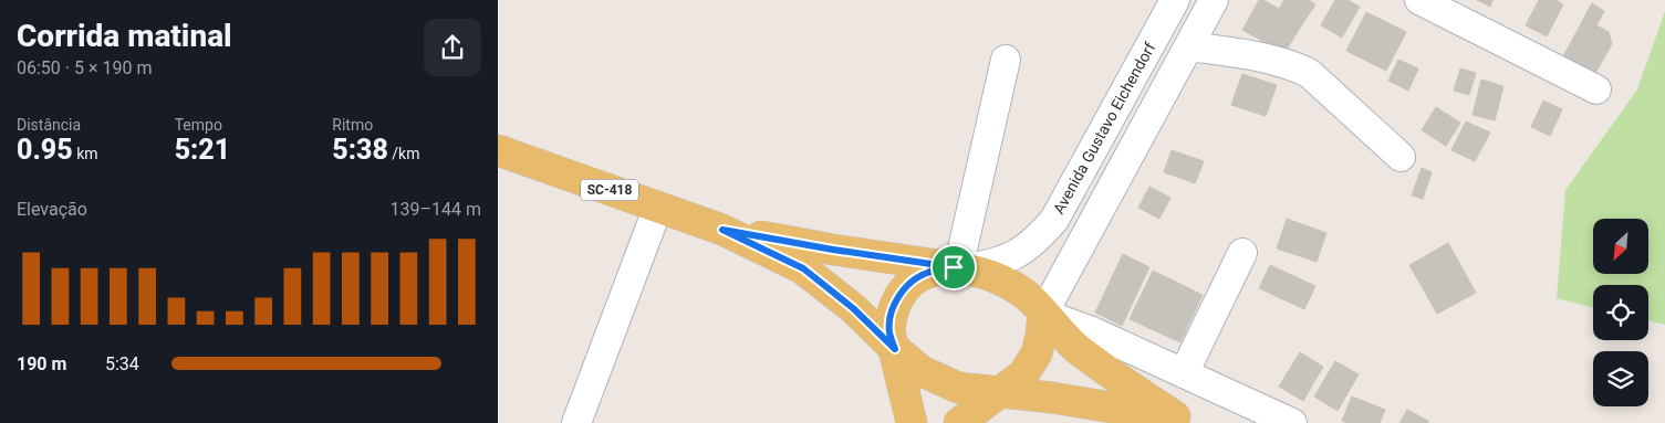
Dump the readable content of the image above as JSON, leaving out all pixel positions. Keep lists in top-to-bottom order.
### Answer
{
  "streets": {
    "main road": ["SC-418"],
    "street": ["Avenida Gustavo Eichendorf"]
  },
  "crossings": [
    ["Avenida Gustavo Eichendorf", "SC-418"]
  ],
  "north": "bottom left",
  "page": {
    "heading": ["Corrida matinal", "06:50 · 5 × 190 m"],
    "stats": [
      ["Distância", "0.95 km"],
      ["Tempo", "5:21"],
      ["Ritmo", "5:38 /km"]
    ],
    "chart": ["Elevação", "139–144 m"],
    "list": [
      {
        "name": "190 m",
        "note": "5:34"
      }
    ]
  }
}
